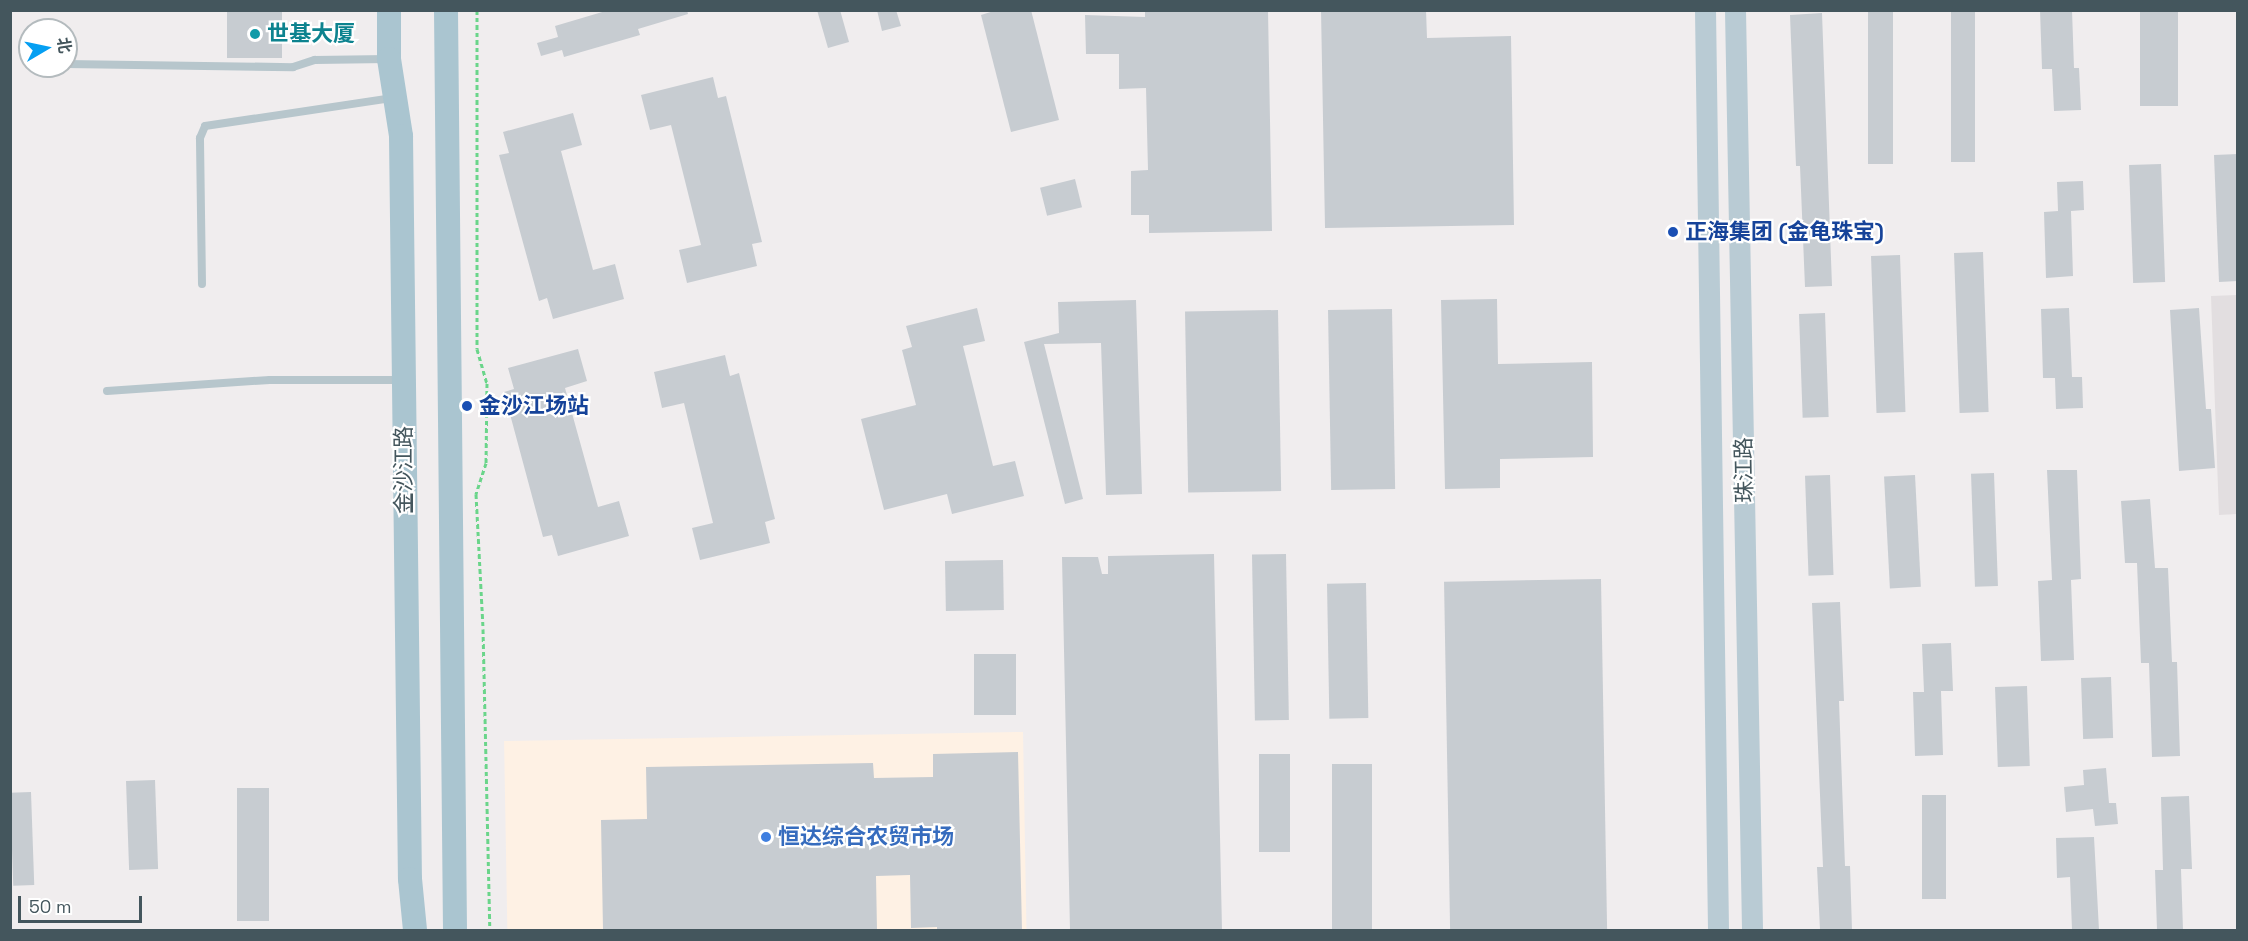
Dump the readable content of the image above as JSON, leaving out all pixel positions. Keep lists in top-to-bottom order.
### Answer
{
  "streets": {
    "main road": ["金沙江路", "珠江路"]
  },
  "places": [
    "世基大厦",
    "正海集团 (金龟珠宝)",
    "金沙江场站",
    "恒达综合农贸市场"
  ],
  "scale_bar": "50 m",
  "north": "right"
}
